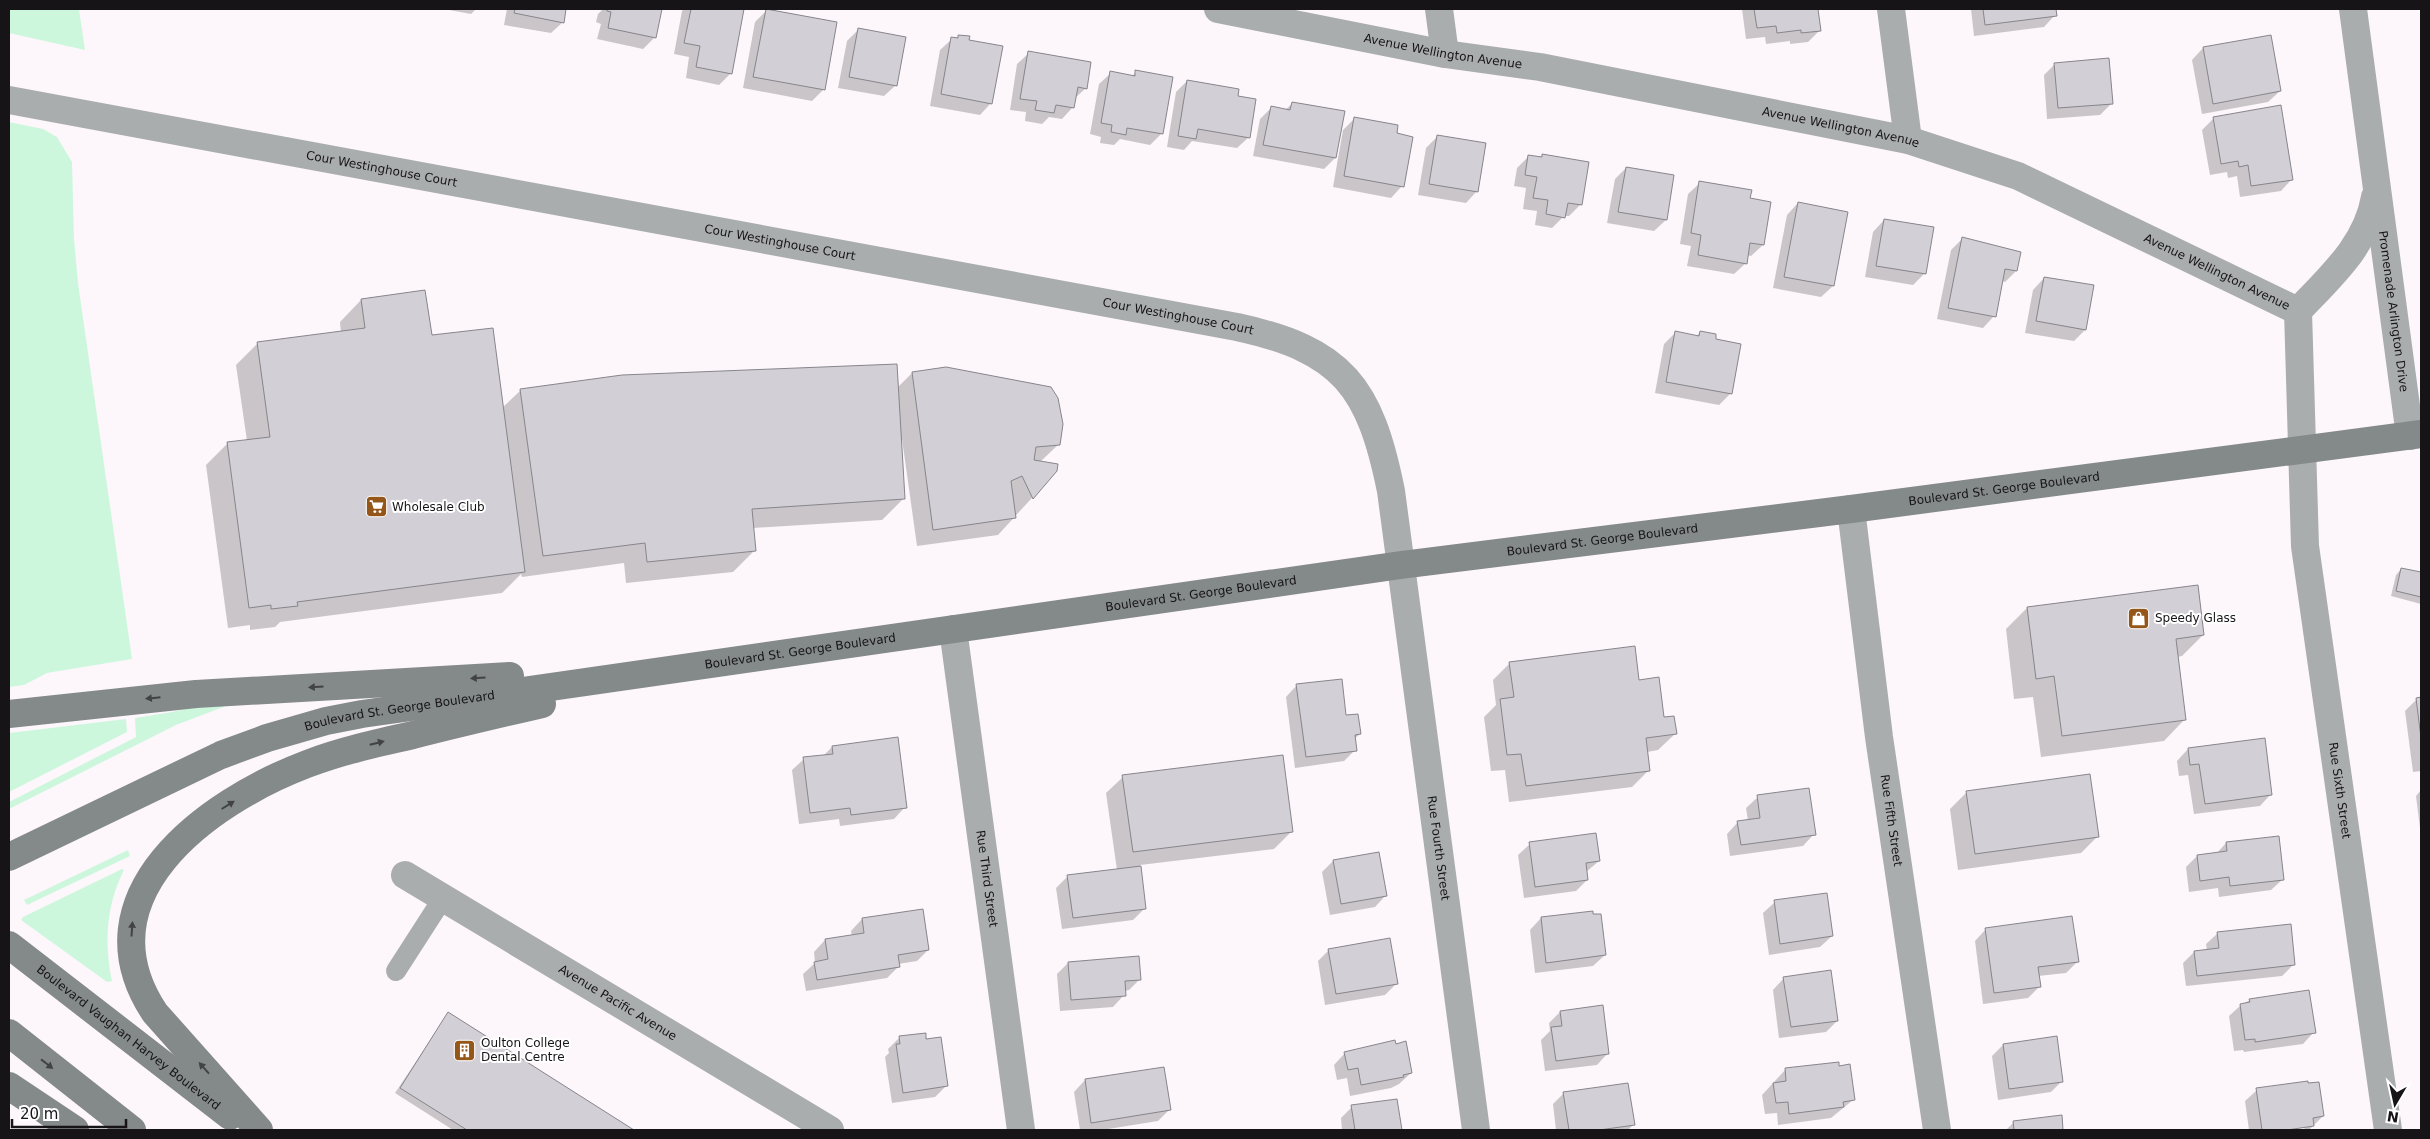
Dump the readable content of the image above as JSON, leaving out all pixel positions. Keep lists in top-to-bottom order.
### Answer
{
  "streets": {
    "main road": ["Boulevard St. George Boulevard", "Boulevard Vaughan Harvey Boulevard"],
    "street": [
      "Avenue Wellington Avenue",
      "Cour Westinghouse Court",
      "Promenade Arlington Drive",
      "Rue Sixth Street",
      "Rue Fifth Street",
      "Rue Fourth Street",
      "Rue Third Street",
      "Avenue Pacific Avenue"
    ]
  },
  "crossings": [
    ["Avenue Wellington Avenue", "Promenade Arlington Drive"],
    ["Avenue Wellington Avenue", "Boulevard St. George Boulevard"],
    ["Avenue Wellington Avenue", "Rue Sixth Street"],
    ["Cour Westinghouse Court", "Boulevard St. George Boulevard"],
    ["Cour Westinghouse Court", "Rue Fourth Street"],
    ["Promenade Arlington Drive", "Boulevard St. George Boulevard"],
    ["Boulevard St. George Boulevard", "Rue Sixth Street"],
    ["Boulevard St. George Boulevard", "Rue Fifth Street"],
    ["Boulevard St. George Boulevard", "Rue Fourth Street"],
    ["Boulevard St. George Boulevard", "Rue Third Street"]
  ],
  "places": {
    "supermarket": ["Wholesale Club"],
    "shop": ["Speedy Glass"],
    "building": ["Oulton College Dental Centre"]
  },
  "scale_bar": "20 m",
  "north": "bottom"
}
